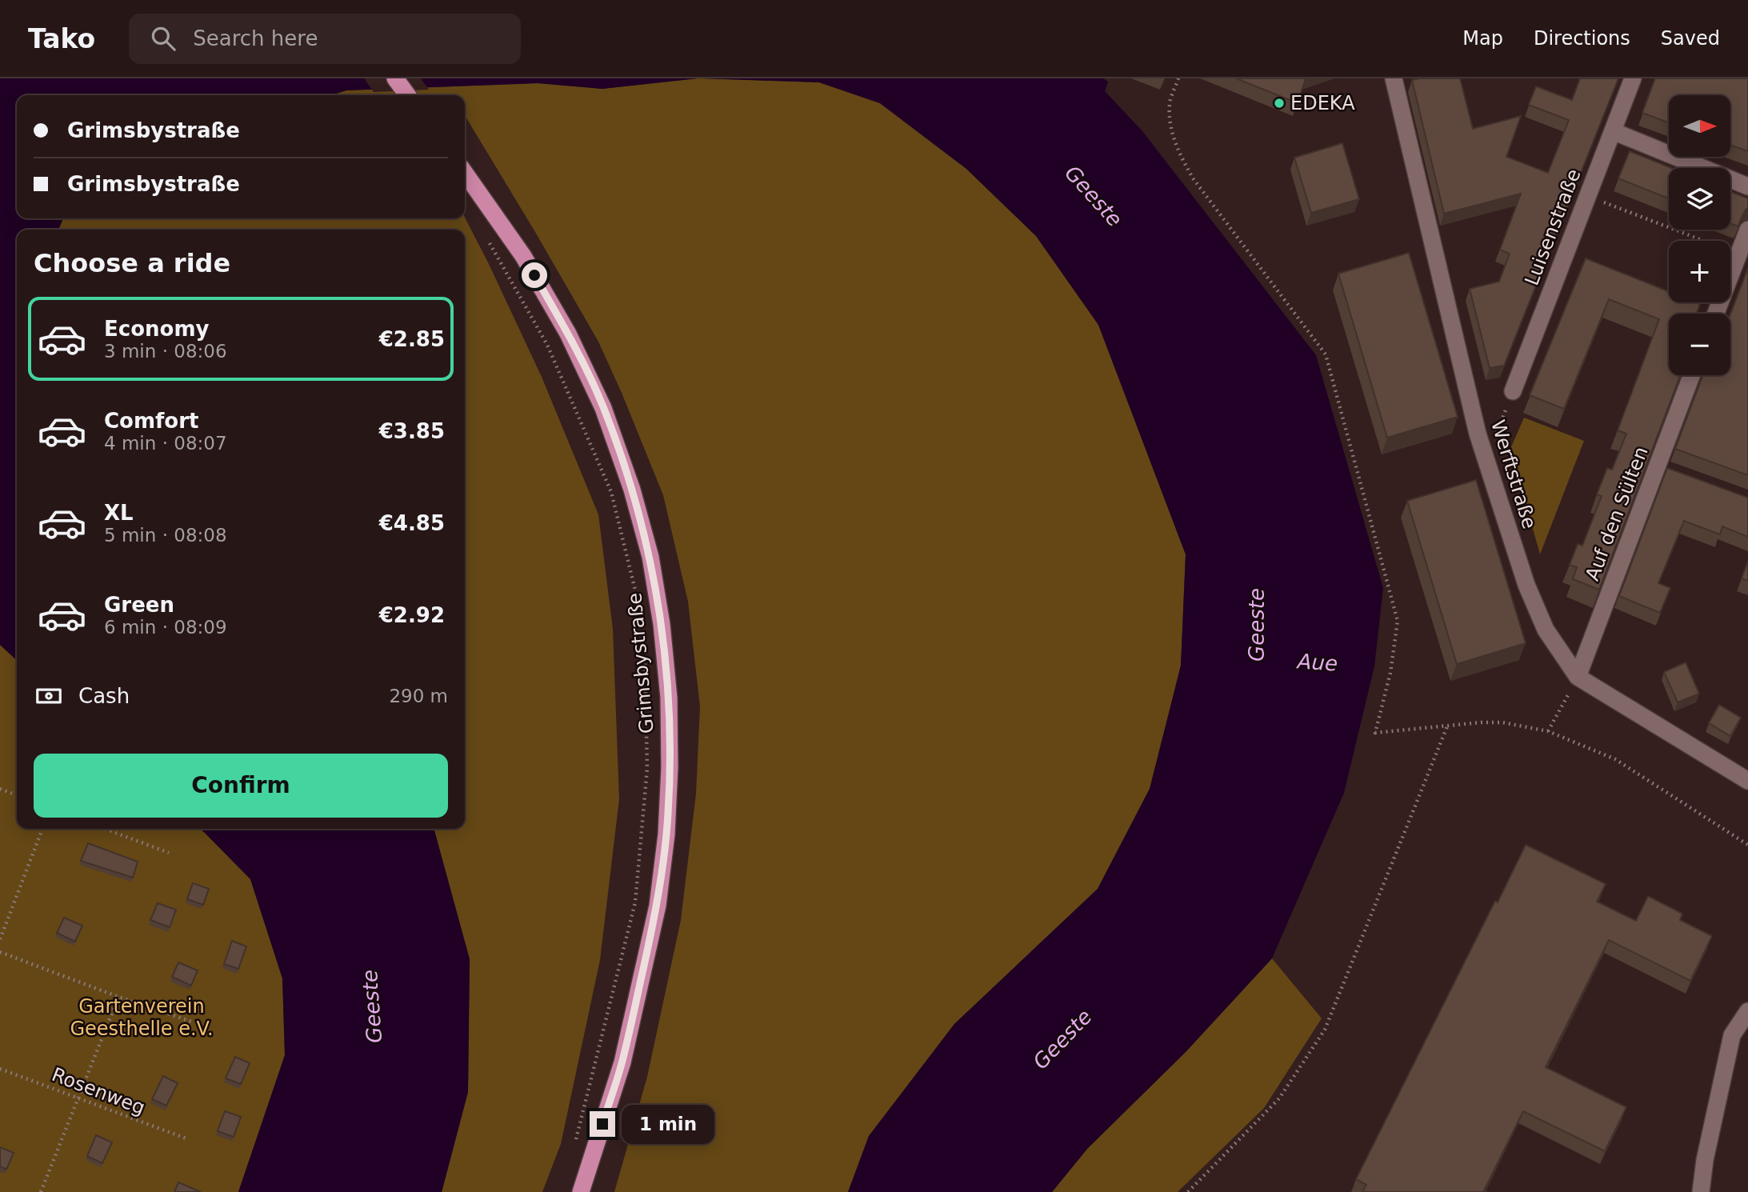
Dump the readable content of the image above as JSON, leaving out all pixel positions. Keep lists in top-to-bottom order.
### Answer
{
  "streets": {
    "highway": ["Grimsbystraße"],
    "street": ["Luisenstraße", "Werftstraße", "Auf den Sülten"],
    "path": ["Rosenweg"]
  },
  "crossings": [
    ["Werftstraße", "Auf den Sülten"]
  ],
  "water": ["Geeste", "Aue"],
  "parks": ["Gartenverein Geesthelle e.V."],
  "places": ["EDEKA"],
  "north": "right",
  "page": {
    "header": "Tako",
    "search": "Search here",
    "nav": ["Map", "Directions", "Saved"],
    "map_buttons": ["+", "−"],
    "banner": ["Grimsbystraße", "Grimsbystraße"],
    "heading": "Choose a ride",
    "list": [
      {
        "name": "Economy",
        "note": "3 min · 08:06",
        "value": "€2.85"
      },
      {
        "name": "Comfort",
        "note": "4 min · 08:07",
        "value": "€3.85"
      },
      {
        "name": "XL",
        "note": "5 min · 08:08",
        "value": "€4.85"
      },
      {
        "name": "Green",
        "note": "6 min · 08:09",
        "value": "€2.92"
      }
    ],
    "pay": ["Cash", "290 m"],
    "buttons": "Confirm",
    "bubble": "1 min"
  }
}
